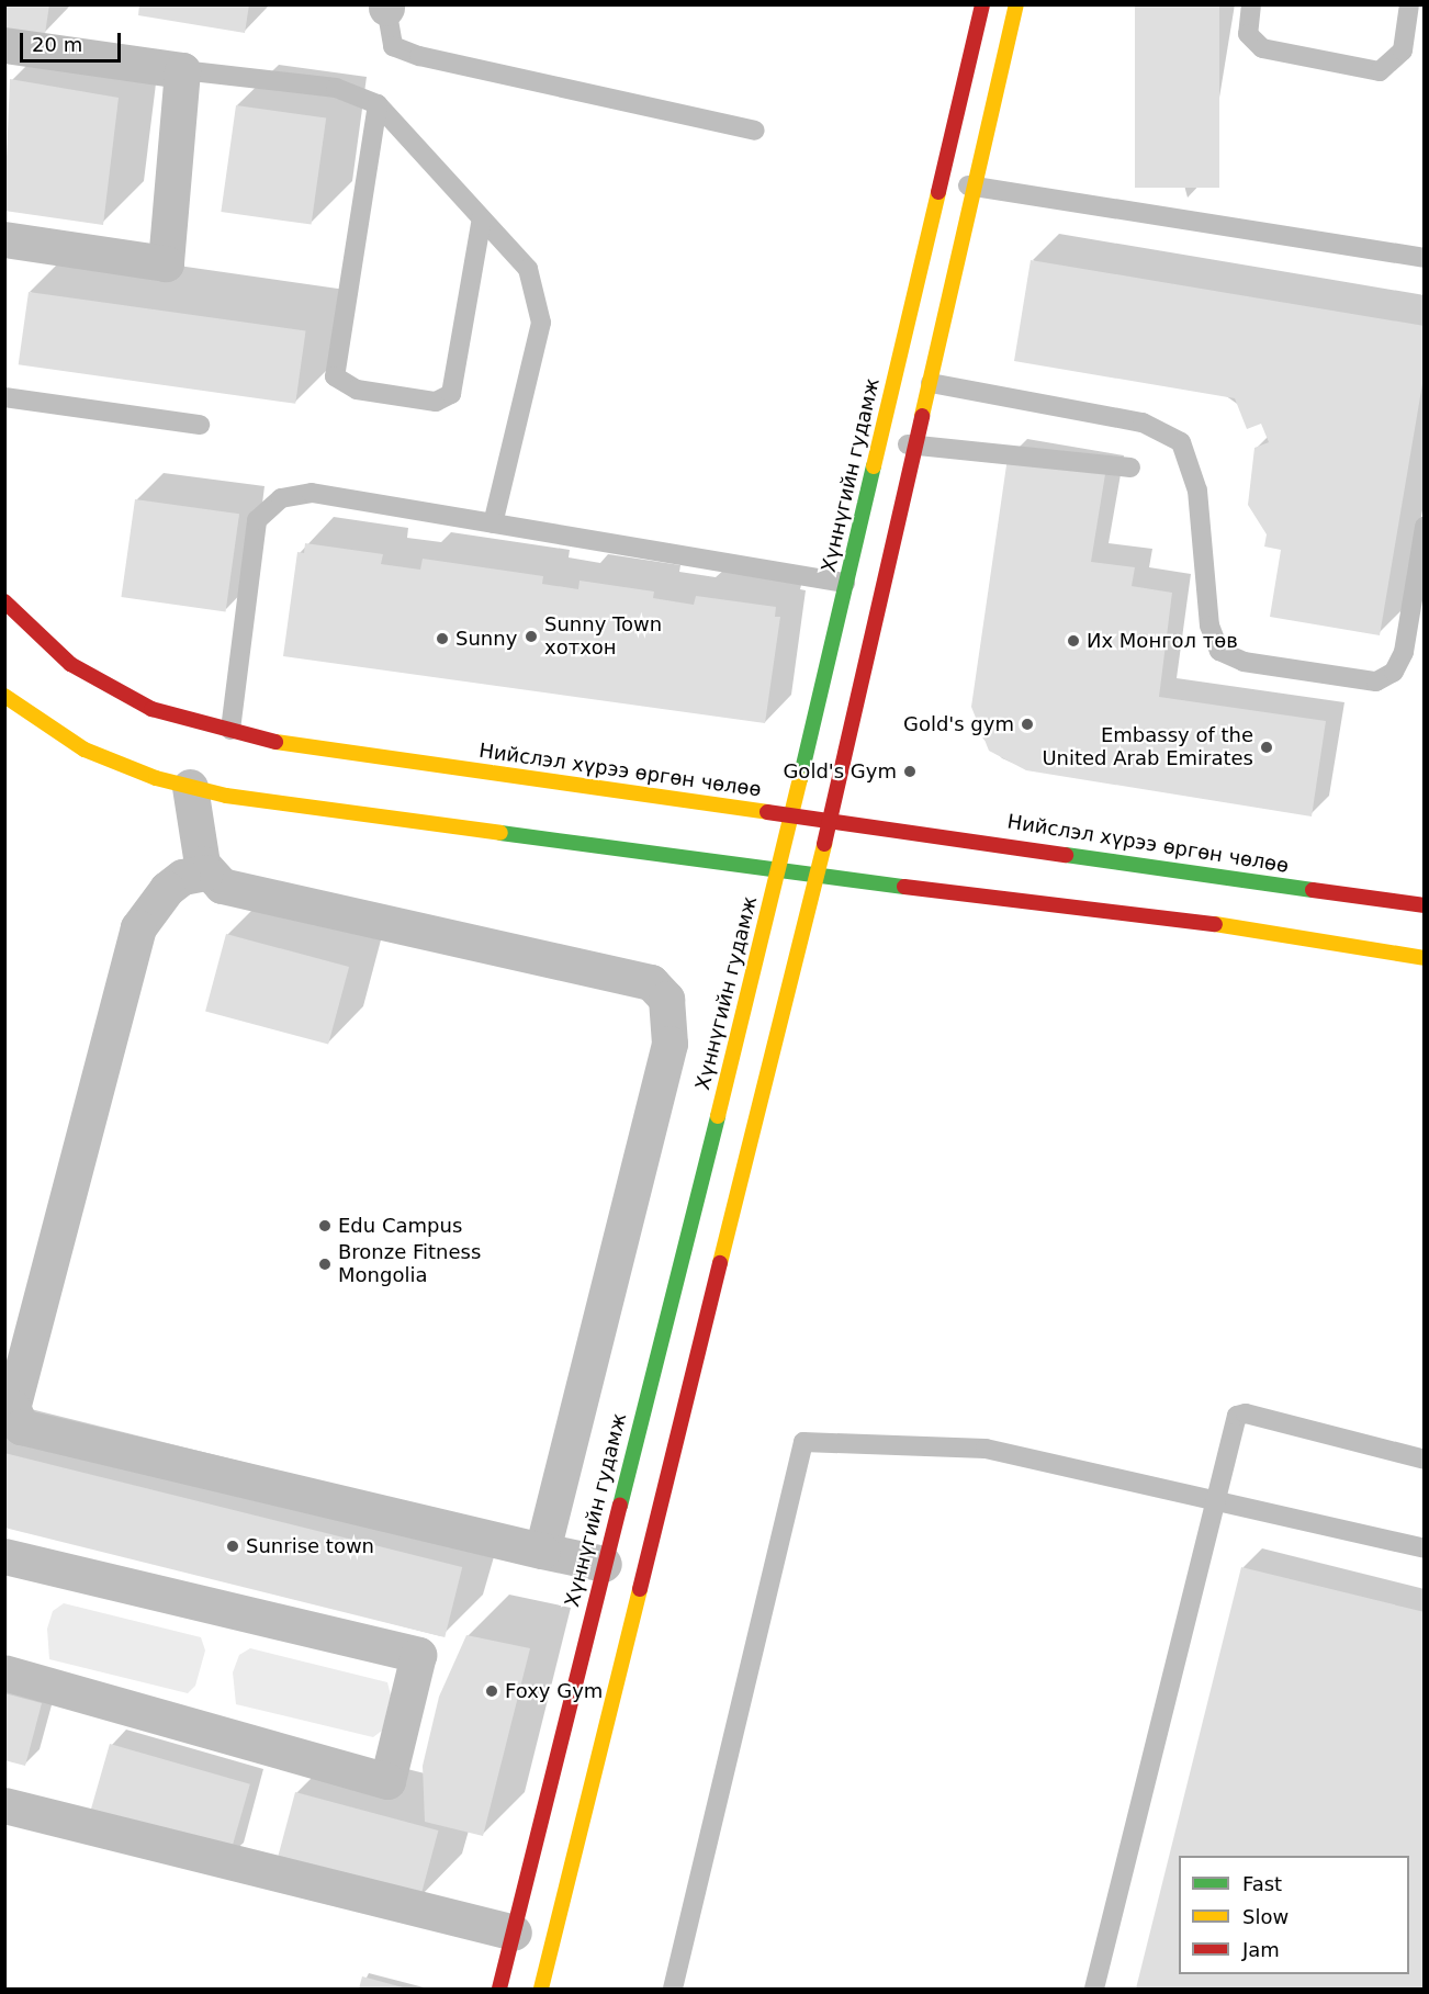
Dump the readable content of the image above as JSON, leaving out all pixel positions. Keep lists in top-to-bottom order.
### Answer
{
  "streets": {
    "main road": ["Хүннүгийн гудамж", "Нийслэл хүрээ өргөн чөлөө"]
  },
  "crossings": [
    ["Хүннүгийн гудамж", "Нийслэл хүрээ өргөн чөлөө"]
  ],
  "places": [
    "Sunny Town хотхон",
    "Sunny",
    "Их Монгол төв",
    "Gold's gym",
    "Embassy of the United Arab Emirates",
    "Gold's Gym",
    "Edu Campus",
    "Bronze Fitness Mongolia",
    "Sunrise town",
    "Foxy Gym"
  ],
  "legend": ["Fast", "Slow", "Jam"],
  "scale_bar": "20 m"
}
